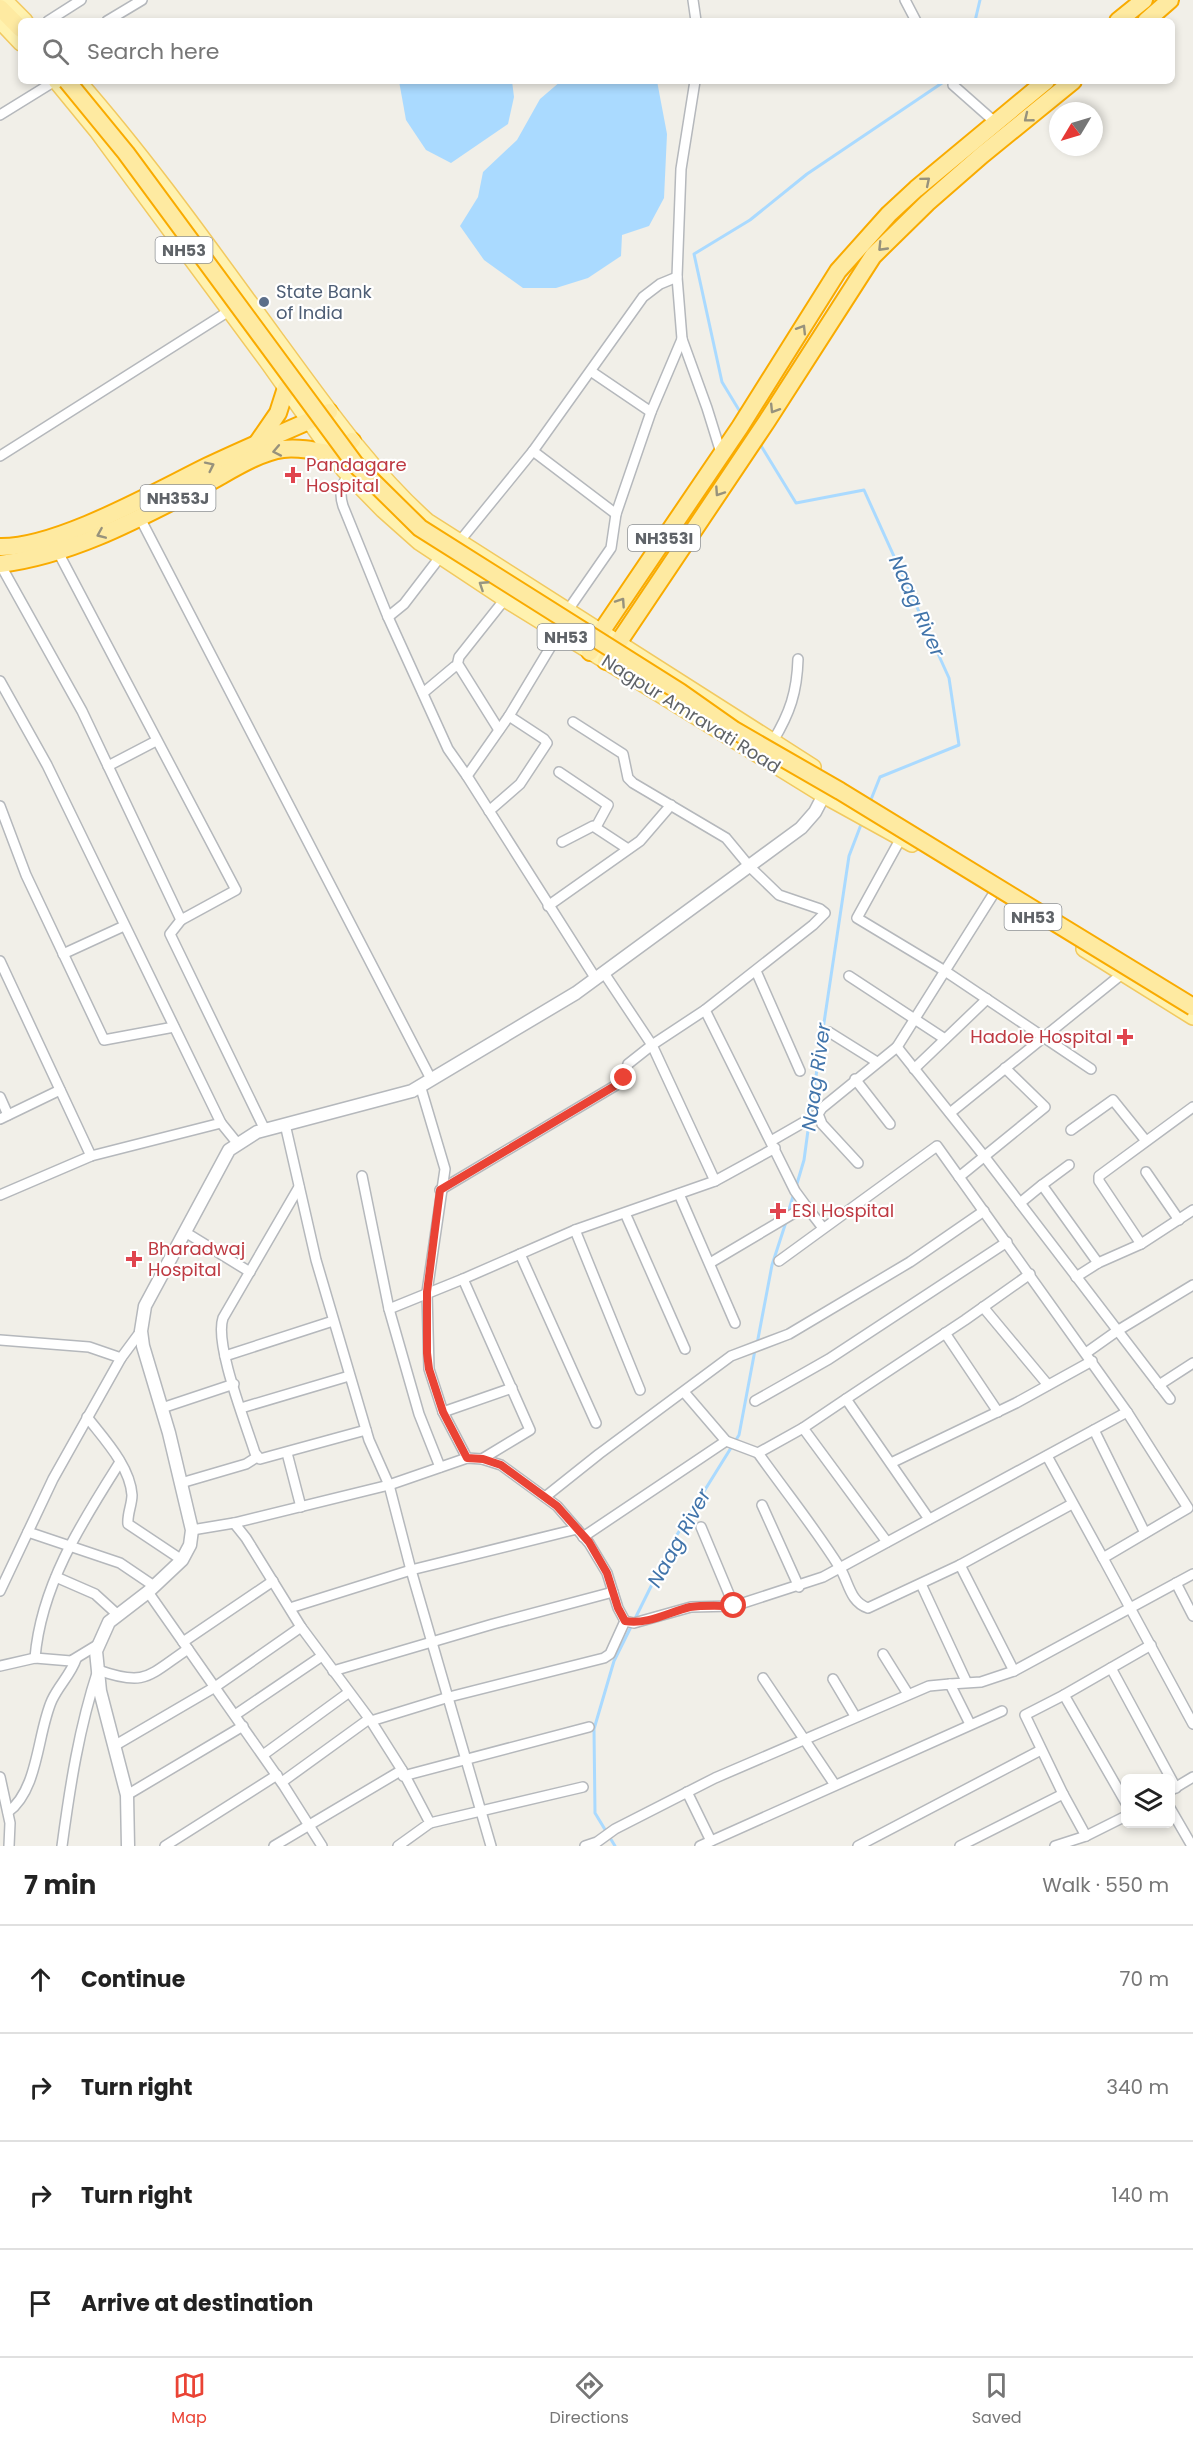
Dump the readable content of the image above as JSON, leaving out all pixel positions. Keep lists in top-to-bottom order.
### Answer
{
  "streets": {
    "highway": ["NH353J", "NH353I"],
    "main road": ["NH53", "Nagpur Amravati Road"]
  },
  "crossings": [
    ["NH353J", "Nagpur Amravati Road"],
    ["NH353I", "Nagpur Amravati Road"]
  ],
  "water": ["Naag River"],
  "places": {
    "other": ["State Bank of India"],
    "health": [
      "Pandagare Hospital",
      "Hadole Hospital",
      "ESI Hospital",
      "Bharadwaj Hospital"
    ]
  },
  "north": "bottom left",
  "page": {
    "search": "Search here",
    "heading": ["7 min", "Walk · 550 m"],
    "list": [
      ["Continue", "70 m"],
      ["Turn right", "340 m"],
      ["Turn right", "140 m"],
      "Arrive at destination"
    ],
    "nav": ["Map", "Directions", "Saved"]
  }
}
